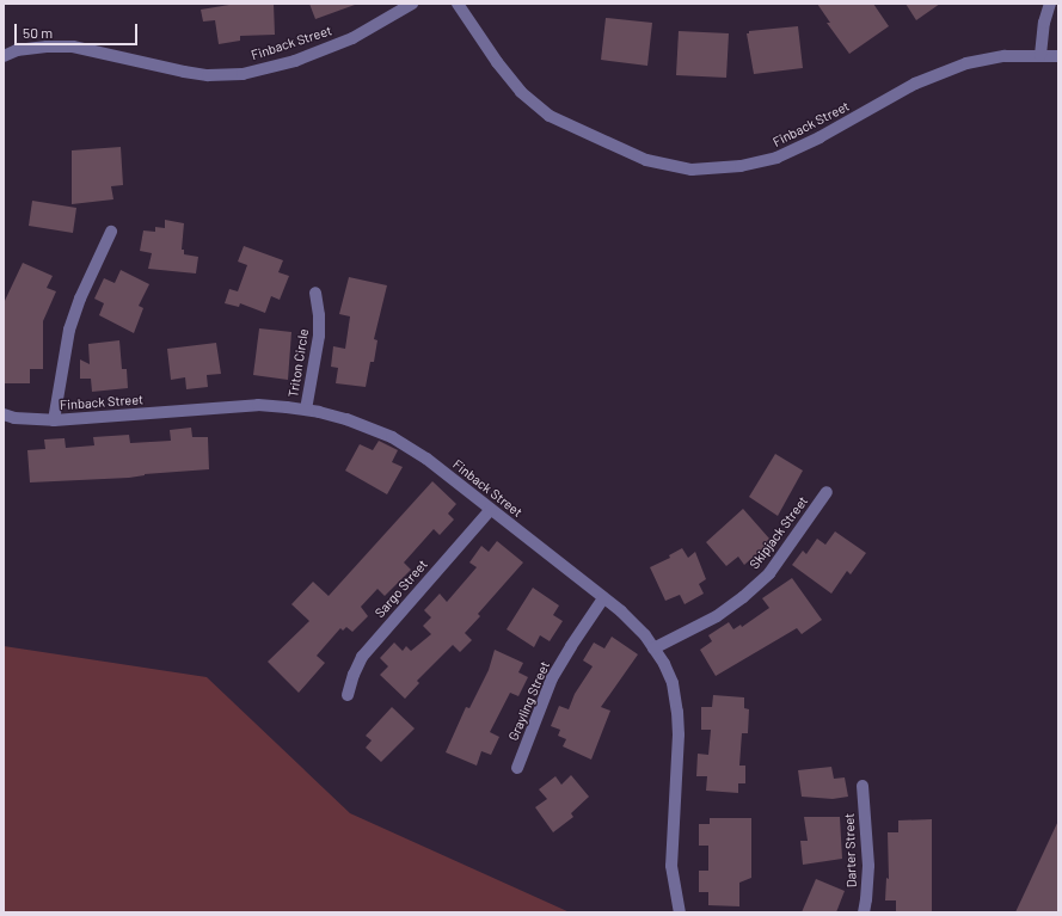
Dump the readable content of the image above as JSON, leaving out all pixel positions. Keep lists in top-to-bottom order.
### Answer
{
  "streets": {
    "street": [
      "Finback Street",
      "Triton Circle",
      "Skipjack Street",
      "Sargo Street",
      "Grayling Street",
      "Darter Street"
    ]
  },
  "crossings": [
    ["Finback Street", "Triton Circle"],
    ["Finback Street", "Skipjack Street"],
    ["Finback Street", "Sargo Street"],
    ["Finback Street", "Grayling Street"]
  ],
  "scale_bar": "50 m"
}
